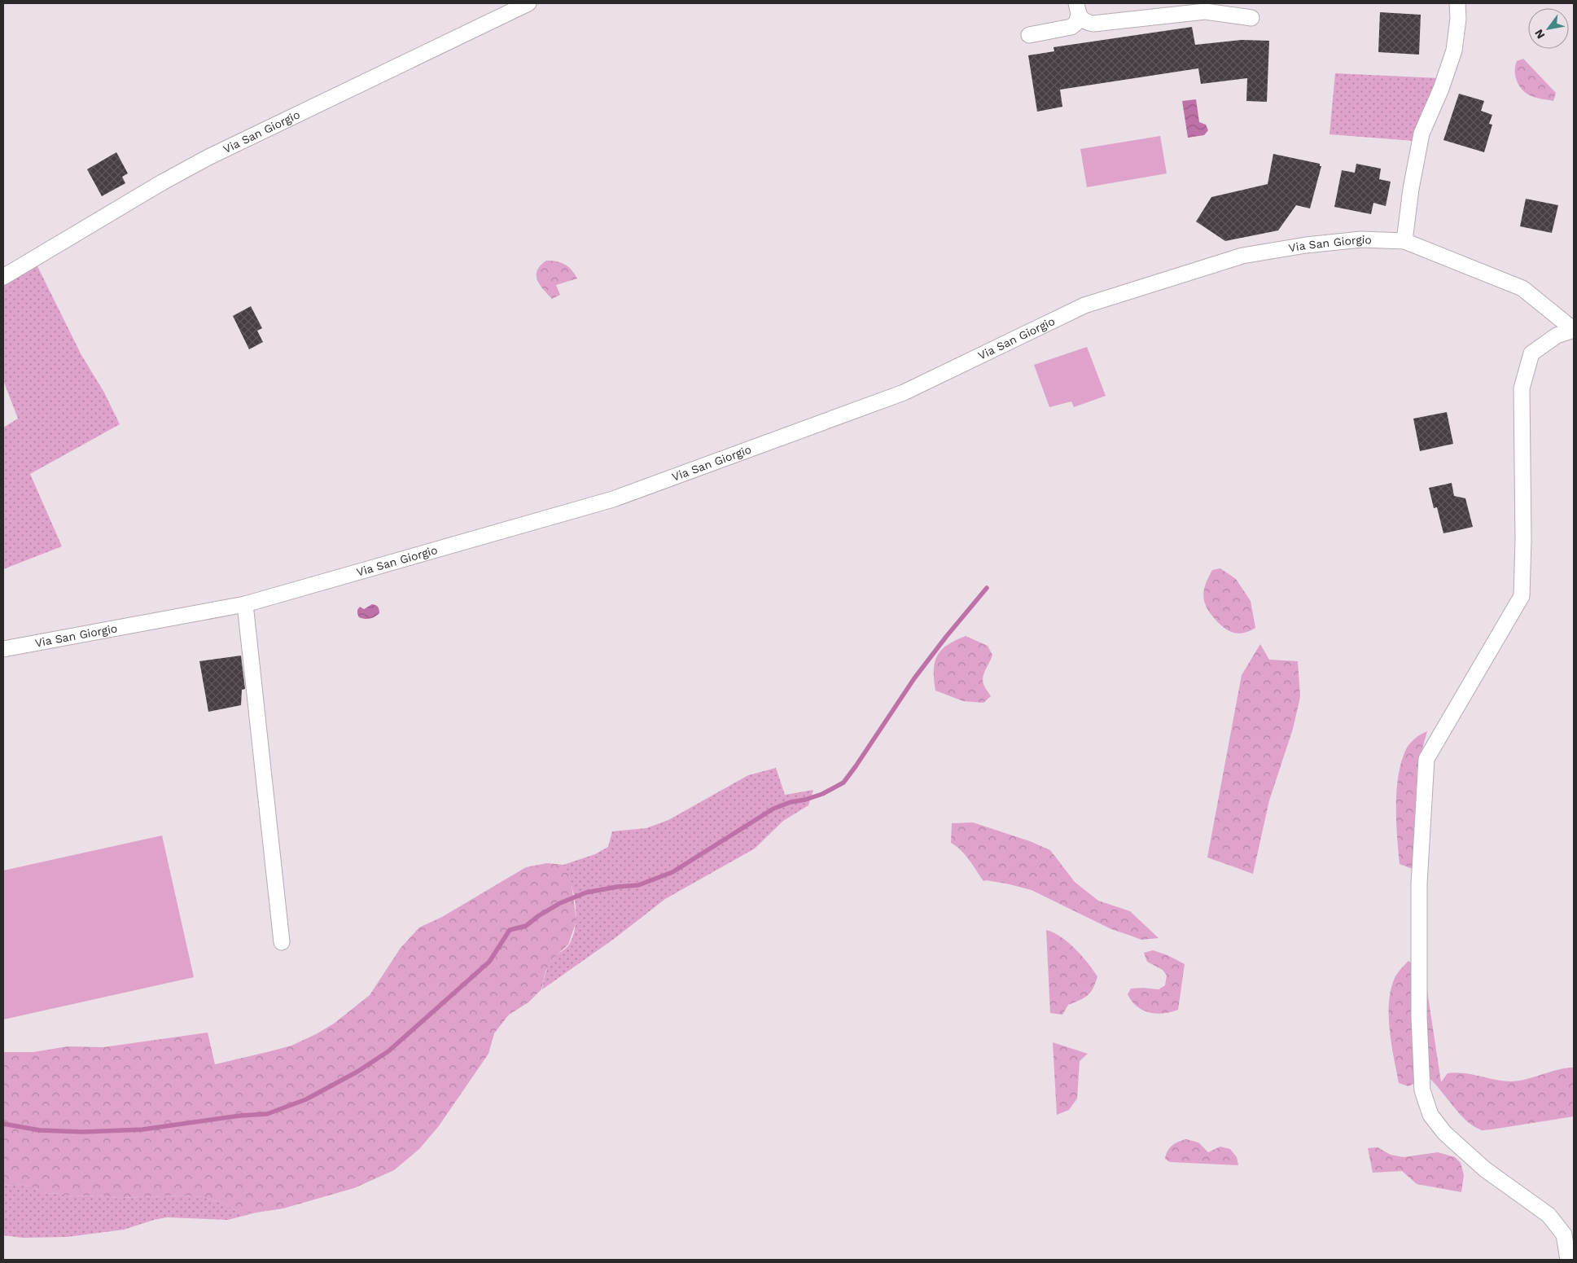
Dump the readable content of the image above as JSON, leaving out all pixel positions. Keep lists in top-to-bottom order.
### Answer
{
  "streets": {
    "street": ["Via San Giorgio"]
  },
  "north": "bottom left"
}
